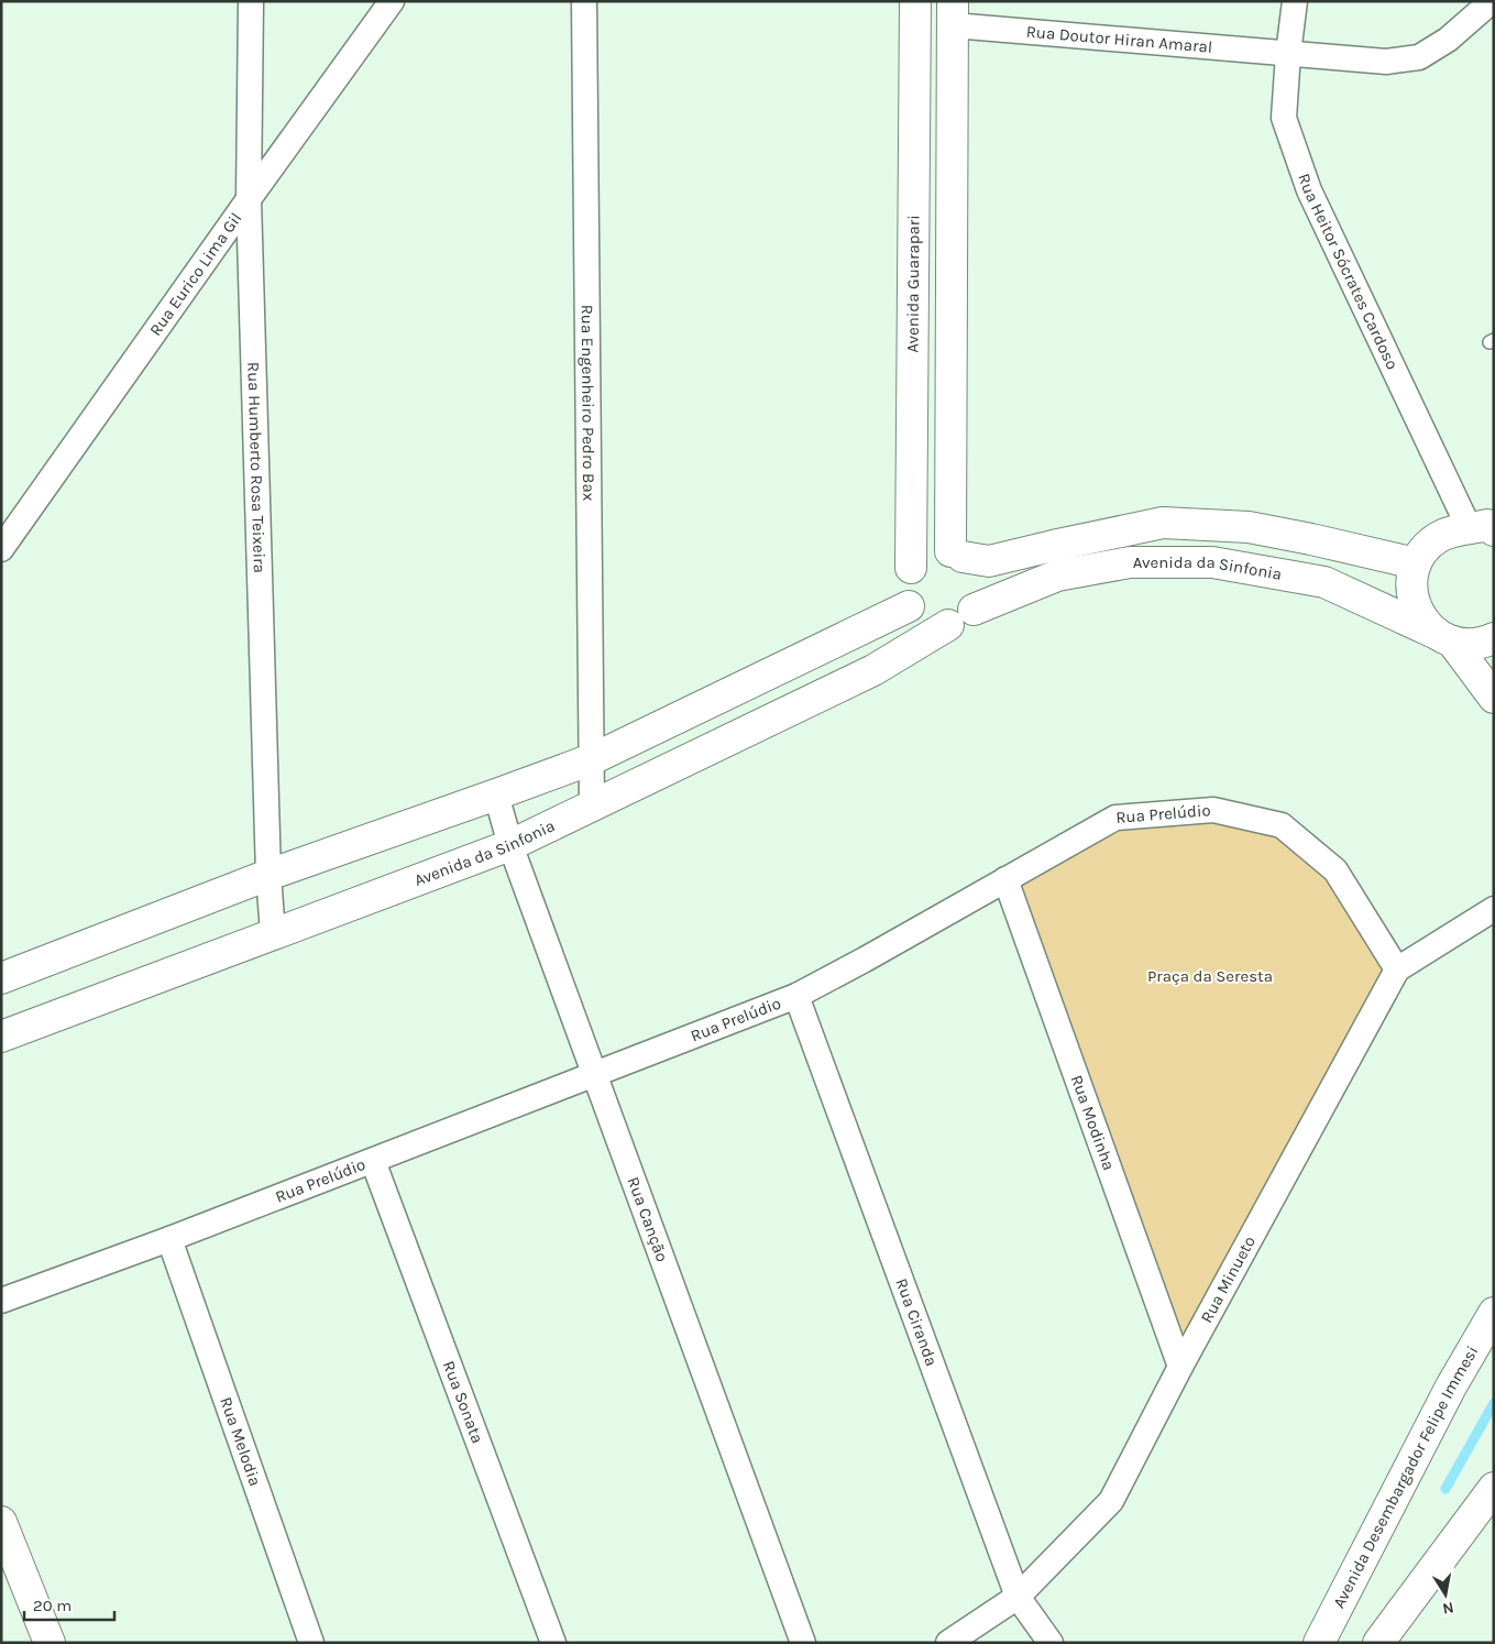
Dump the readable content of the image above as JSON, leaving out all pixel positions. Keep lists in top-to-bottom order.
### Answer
{
  "streets": {
    "street": [
      "Rua Doutor Hiran Amaral",
      "Rua Heitor Sócrates Cardoso",
      "Rua Eurico Lima Gil",
      "Avenida Guarapari",
      "Rua Engenheiro Pedro Bax",
      "Rua Humberto Rosa Teixeira",
      "Avenida da Sinfonia",
      "Rua Prelúdio",
      "Rua Modinha",
      "Rua Canção",
      "Rua Minueto",
      "Rua Ciranda",
      "Rua Sonata",
      "Rua Melodia",
      "Avenida Desembargador Felipe Immesi"
    ]
  },
  "crossings": [
    ["Rua Doutor Hiran Amaral", "Rua Heitor Sócrates Cardoso"],
    ["Rua Heitor Sócrates Cardoso", "Avenida da Sinfonia"],
    ["Rua Eurico Lima Gil", "Rua Humberto Rosa Teixeira"],
    ["Avenida Guarapari", "Avenida da Sinfonia"],
    ["Rua Engenheiro Pedro Bax", "Avenida da Sinfonia"],
    ["Rua Humberto Rosa Teixeira", "Avenida da Sinfonia"],
    ["Avenida da Sinfonia", "Rua Canção"],
    ["Rua Prelúdio", "Rua Modinha"],
    ["Rua Prelúdio", "Rua Canção"],
    ["Rua Prelúdio", "Rua Minueto"],
    ["Rua Prelúdio", "Rua Ciranda"],
    ["Rua Prelúdio", "Rua Sonata"],
    ["Rua Prelúdio", "Rua Melodia"],
    ["Rua Modinha", "Rua Minueto"],
    ["Rua Minueto", "Rua Ciranda"]
  ],
  "parks": ["Praça da Seresta"],
  "scale_bar": "20 m",
  "north": "bottom"
}
